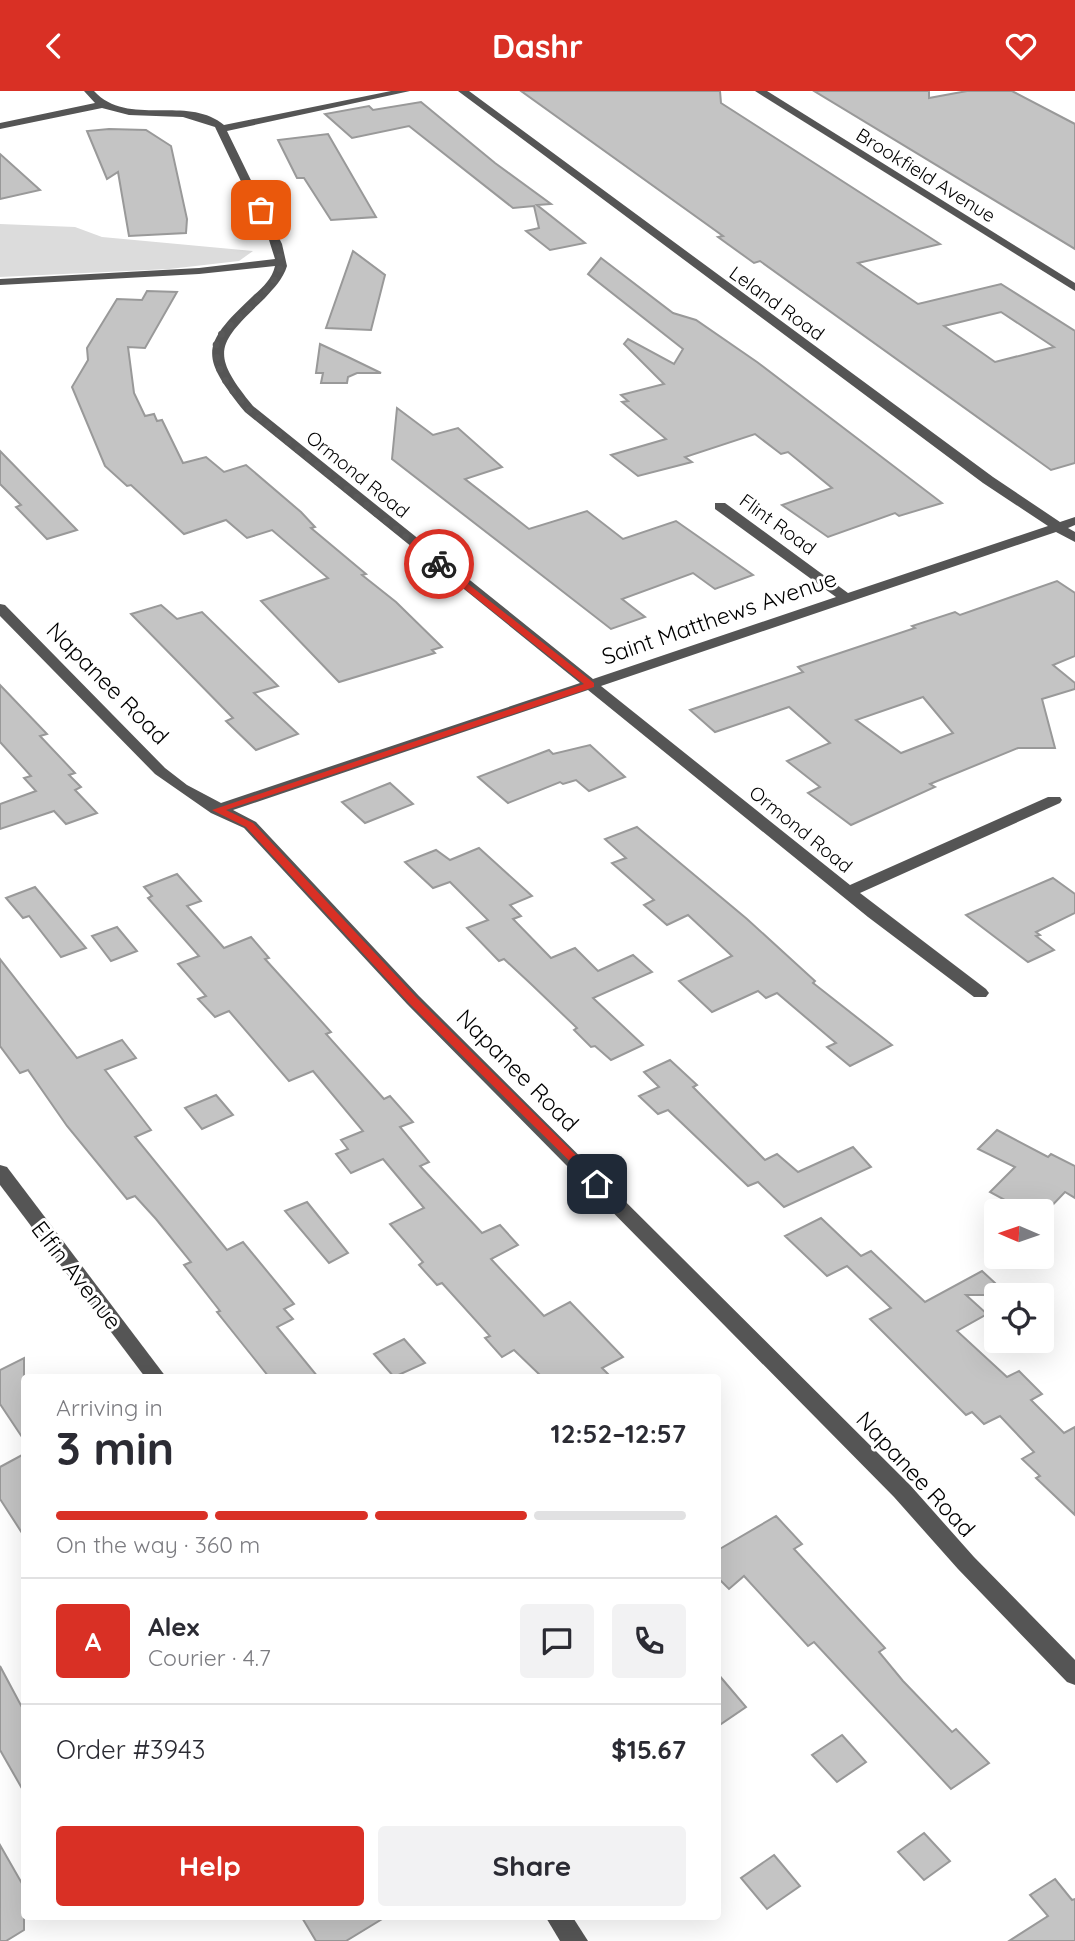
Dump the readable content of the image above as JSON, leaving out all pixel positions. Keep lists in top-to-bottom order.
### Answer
{
  "streets": {
    "street": [
      "Brookfield Avenue",
      "Leland Road",
      "Ormond Road",
      "Flint Road",
      "Saint Matthews Avenue",
      "Napanee Road",
      "Elfin Avenue"
    ]
  },
  "crossings": [
    ["Leland Road", "Saint Matthews Avenue"],
    ["Ormond Road", "Saint Matthews Avenue"],
    ["Flint Road", "Saint Matthews Avenue"],
    ["Saint Matthews Avenue", "Napanee Road"]
  ],
  "north": "left",
  "page": {
    "header": "Dashr",
    "heading": ["3 min", "Arriving in", "12:52–12:57"],
    "panel": [
      "Alex",
      "Courier · 4.7",
      "Order #3943",
      "$15.67"
    ],
    "bar": "On the way · 360 m",
    "round": "A",
    "buttons": ["Help", "Share"]
  }
}
